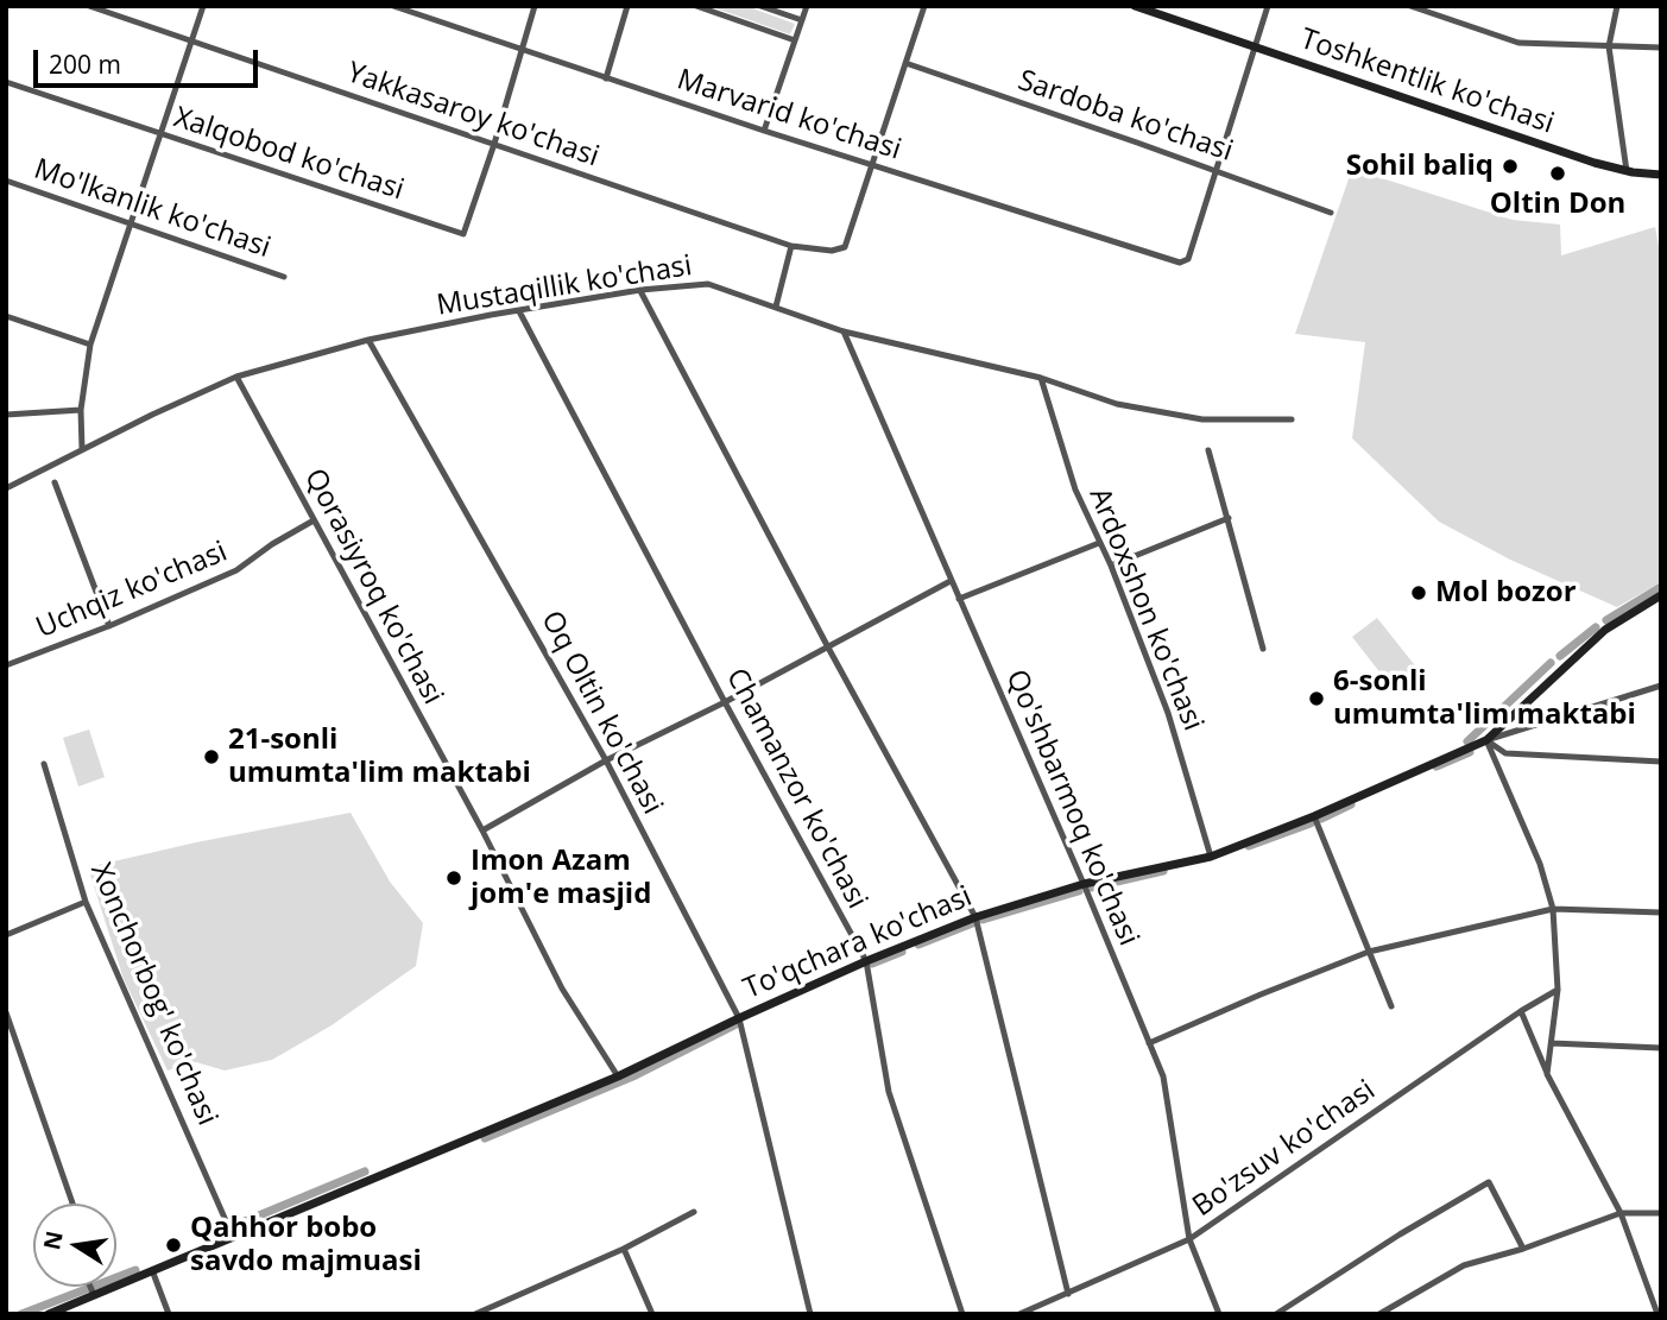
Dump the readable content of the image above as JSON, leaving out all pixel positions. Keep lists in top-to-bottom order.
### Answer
{
  "streets": {
    "street": [
      "Toshkentlik ko'chasi",
      "Yakkasaroy ko'chasi",
      "Marvarid ko'chasi",
      "Sardoba ko'chasi",
      "Xalqobod ko'chasi",
      "Mo'lkanlik ko'chasi",
      "Mustaqillik ko'chasi",
      "Qorasiyroq ko'chasi",
      "Uchqiz ko'chasi",
      "Ardoxshon ko'chasi",
      "Oq Oltin ko'chasi",
      "Chamanzor ko'chasi",
      "Qo'shbarmoq ko'chasi",
      "To'qchara ko'chasi",
      "Xonchorbog' ko'chasi",
      "Bo'zsuv ko'chasi"
    ]
  },
  "crossings": [
    ["Yakkasaroy ko'chasi", "Marvarid ko'chasi"],
    ["Yakkasaroy ko'chasi", "Xalqobod ko'chasi"],
    ["Marvarid ko'chasi", "Sardoba ko'chasi"],
    ["Mustaqillik ko'chasi", "Qorasiyroq ko'chasi"],
    ["Mustaqillik ko'chasi", "Ardoxshon ko'chasi"],
    ["Mustaqillik ko'chasi", "Oq Oltin ko'chasi"],
    ["Mustaqillik ko'chasi", "Chamanzor ko'chasi"],
    ["Mustaqillik ko'chasi", "Qo'shbarmoq ko'chasi"],
    ["Qorasiyroq ko'chasi", "Uchqiz ko'chasi"],
    ["Qorasiyroq ko'chasi", "To'qchara ko'chasi"],
    ["Ardoxshon ko'chasi", "To'qchara ko'chasi"],
    ["Oq Oltin ko'chasi", "To'qchara ko'chasi"],
    ["Chamanzor ko'chasi", "To'qchara ko'chasi"],
    ["Qo'shbarmoq ko'chasi", "To'qchara ko'chasi"],
    ["Qo'shbarmoq ko'chasi", "Bo'zsuv ko'chasi"],
    ["To'qchara ko'chasi", "Xonchorbog' ko'chasi"]
  ],
  "places": [
    "Sohil baliq",
    "Oltin Don",
    "Mol bozor",
    "6-sonli umumta'lim maktabi",
    "21-sonli umumta'lim maktabi",
    "Imon Azam jom'e masjid",
    "Qahhor bobo savdo majmuasi"
  ],
  "scale_bar": "200 m",
  "north": "left"
}
